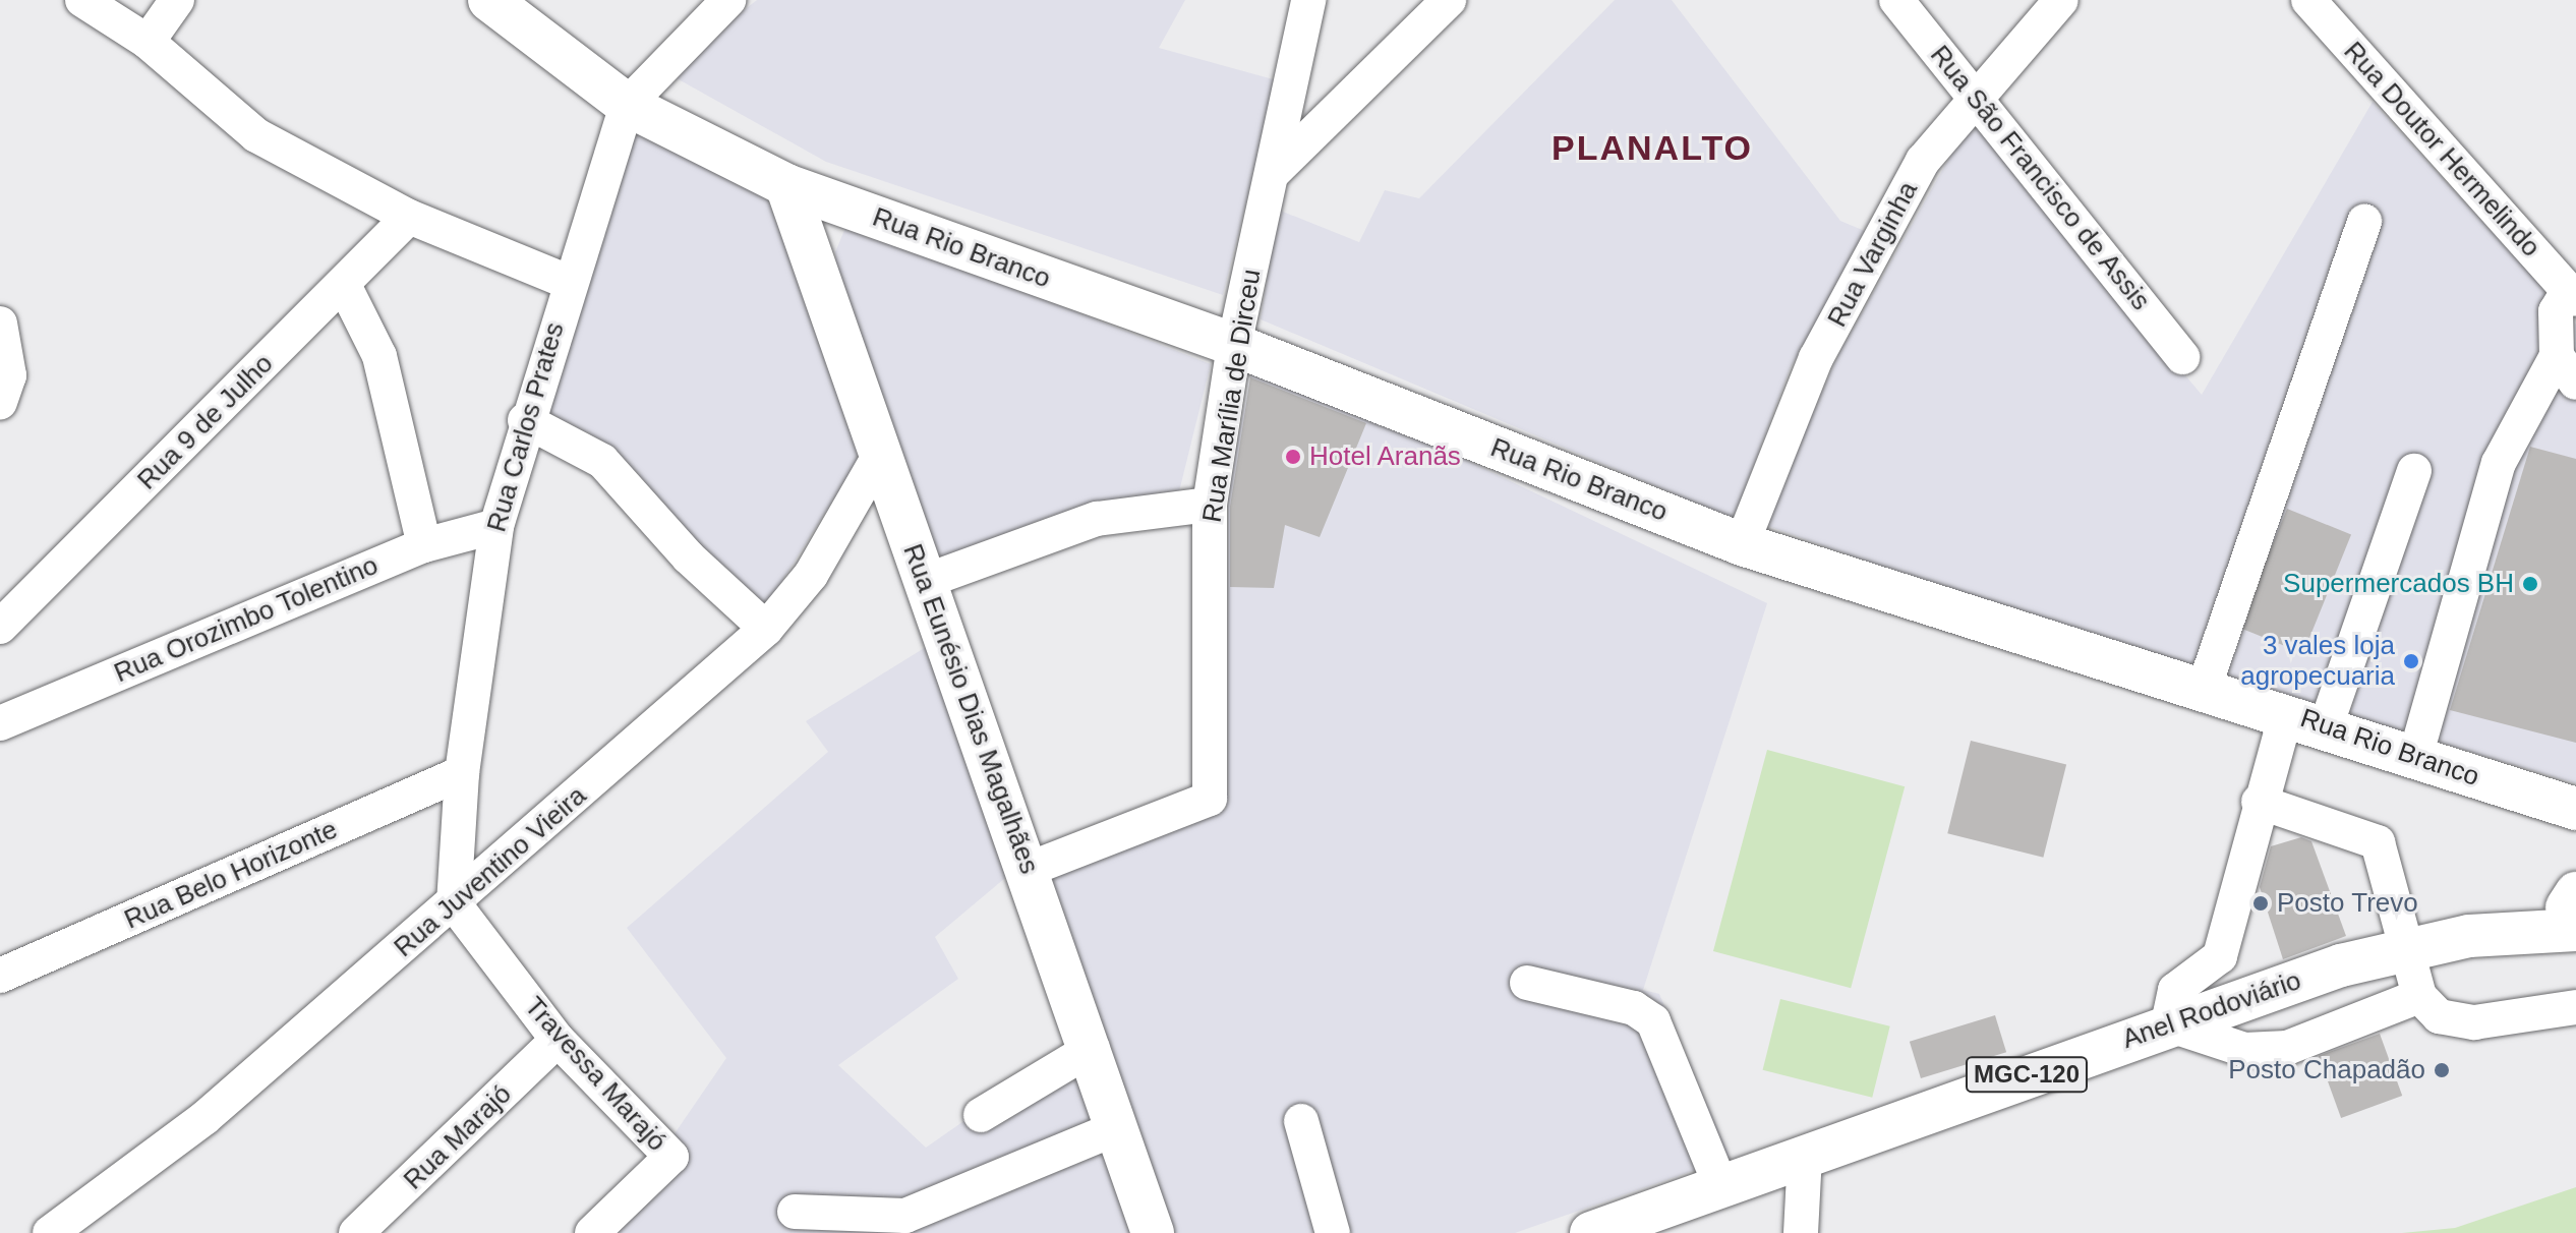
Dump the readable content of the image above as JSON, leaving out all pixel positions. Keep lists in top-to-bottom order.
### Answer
{
  "streets": {
    "main road": [
      "Rua Rio Branco",
      "Rua Eunésio Dias Magalhães",
      "Anel Rodoviário",
      "MGC-120"
    ],
    "street": [
      "Rua Doutor Hermelindo",
      "Rua São Francisco de Assis",
      "Rua Varginha",
      "Rua Marília de Dirceu",
      "Rua 9 de Julho",
      "Rua Carlos Prates",
      "Rua Orozimbo Tolentino",
      "Rua Juventino Vieira",
      "Rua Belo Horizonte",
      "Travessa Marajó",
      "Rua Marajó"
    ]
  },
  "crossings": [
    ["Rua São Francisco de Assis", "Rua Varginha"],
    ["Rua Rio Branco", "Rua Varginha"],
    ["Rua Rio Branco", "Rua Marília de Dirceu"],
    ["Rua Rio Branco", "Rua Carlos Prates"],
    ["Rua Rio Branco", "Rua Eunésio Dias Magalhães"],
    ["Rua Marília de Dirceu", "Rua Eunésio Dias Magalhães"],
    ["Rua Carlos Prates", "Rua Orozimbo Tolentino"],
    ["Rua Carlos Prates", "Rua Juventino Vieira"],
    ["Rua Carlos Prates", "Rua Belo Horizonte"],
    ["Rua Carlos Prates", "Travessa Marajó"],
    ["Rua Eunésio Dias Magalhães", "Rua Juventino Vieira"],
    ["Rua Juventino Vieira", "Travessa Marajó"],
    ["Travessa Marajó", "Rua Marajó"]
  ],
  "districts": ["PLANALTO"],
  "places": [
    "Hotel Aranãs",
    "Supermercados BH",
    "3 vales loja agropecuaria",
    "Posto Trevo",
    "Posto Chapadão"
  ]
}
